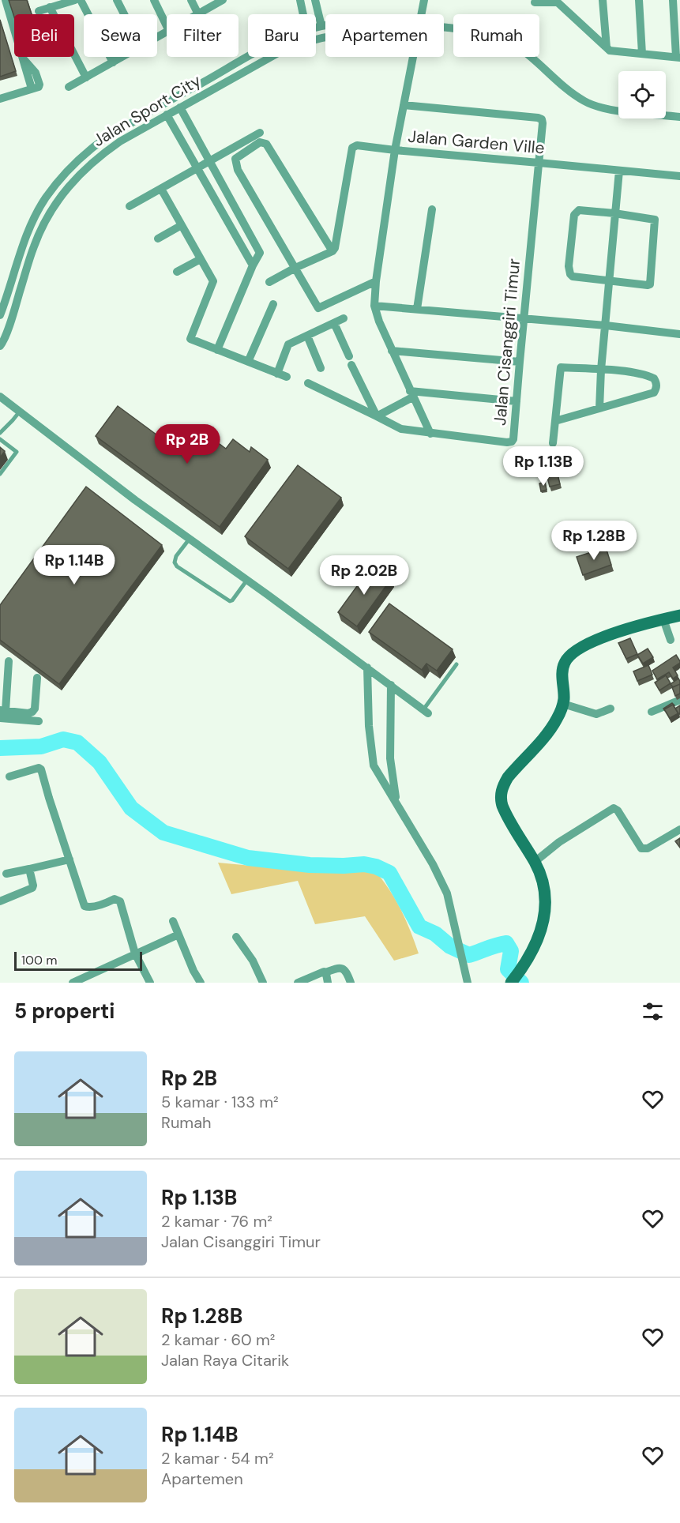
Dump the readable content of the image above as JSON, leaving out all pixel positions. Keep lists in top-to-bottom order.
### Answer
{
  "streets": {
    "street": ["Jalan Sport City", "Jalan Garden Ville", "Jalan Cisanggiri Timur"]
  },
  "crossings": [
    ["Jalan Garden Ville", "Jalan Cisanggiri Timur"]
  ],
  "scale_bar": "100 m",
  "page": {
    "chip": [
      "Beli",
      "Sewa",
      "Filter",
      "Baru",
      "Apartemen",
      "Rumah"
    ],
    "price": [
      "Rp 2B",
      "Rp 1.13B",
      "Rp 1.28B",
      "Rp 1.14B",
      "Rp 2.02B"
    ],
    "scale": "100 m",
    "heading": "5 properti",
    "list": [
      {
        "name": "Rp 2B",
        "note": "5 kamar · 133 m² · Rumah"
      },
      {
        "name": "Rp 1.13B",
        "note": "2 kamar · 76 m² · Jalan Cisanggiri Timur"
      },
      {
        "name": "Rp 1.28B",
        "note": "2 kamar · 60 m² · Jalan Raya Citarik"
      },
      {
        "name": "Rp 1.14B",
        "note": "2 kamar · 54 m² · Apartemen"
      }
    ]
  }
}
